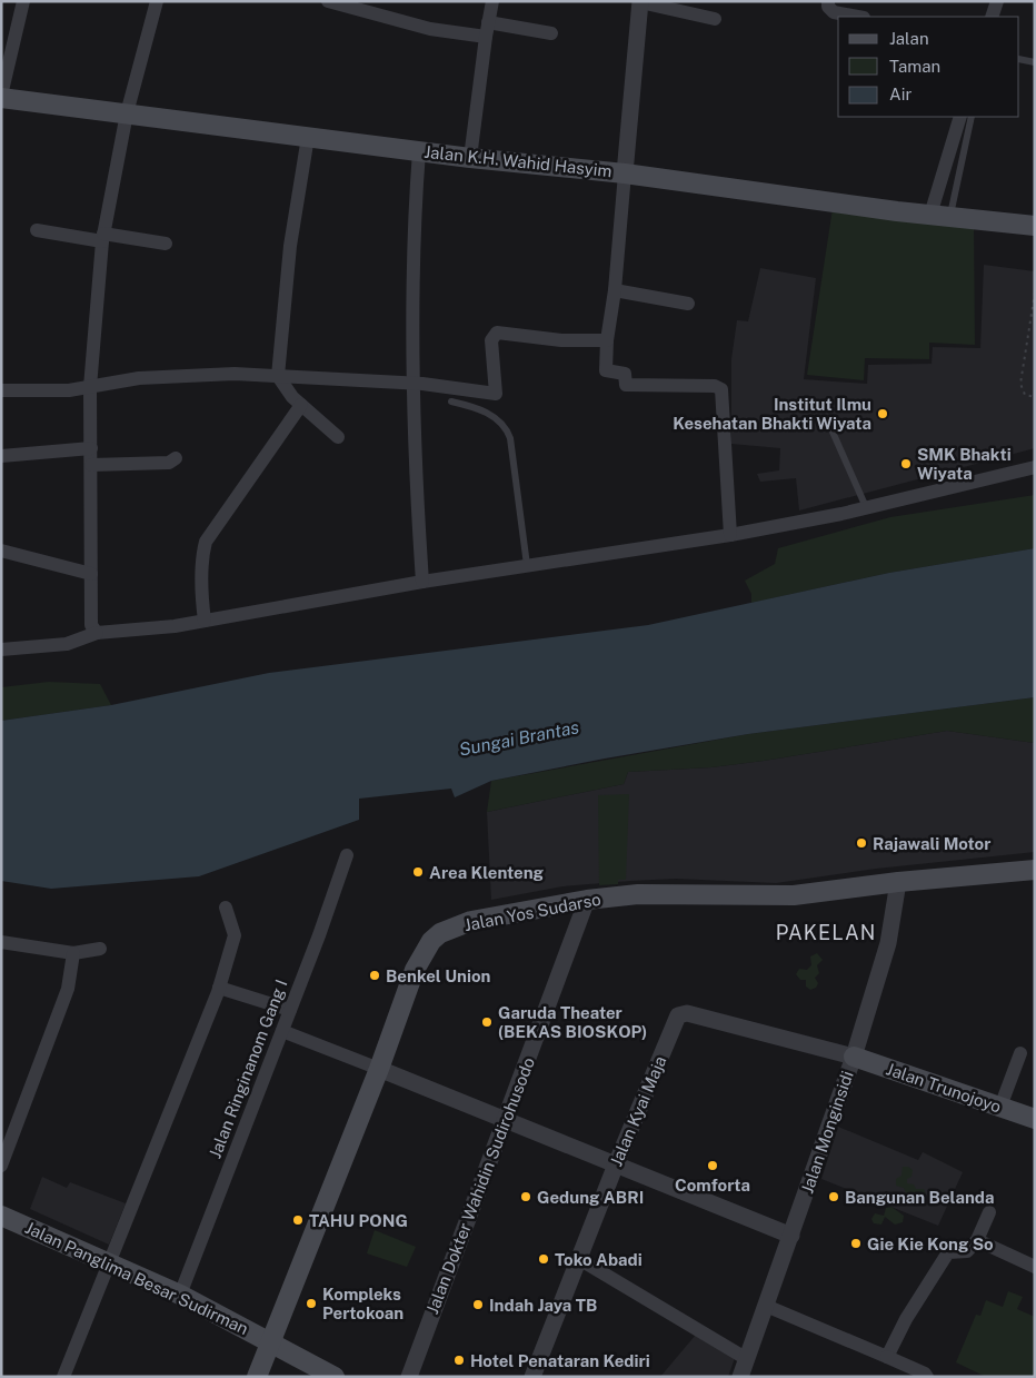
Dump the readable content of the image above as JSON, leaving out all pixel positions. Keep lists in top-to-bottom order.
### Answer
{
  "streets": {
    "main road": [
      "Jalan K.H. Wahid Hasyim",
      "Jalan Yos Sudarso",
      "Jalan Trunojoyo",
      "Jalan Panglima Besar Sudirman"
    ],
    "street": [
      "Jalan Ringinanom Gang I",
      "Jalan Kyai Maja",
      "Jalan Monginsidi",
      "Jalan Dokter Wahidin Sudirohusodo"
    ]
  },
  "crossings": [
    ["Jalan Yos Sudarso", "Jalan Monginsidi"],
    ["Jalan Yos Sudarso", "Jalan Dokter Wahidin Sudirohusodo"],
    ["Jalan Yos Sudarso", "Jalan Panglima Besar Sudirman"],
    ["Jalan Ringinanom Gang I", "Jalan Panglima Besar Sudirman"],
    ["Jalan Trunojoyo", "Jalan Kyai Maja"],
    ["Jalan Trunojoyo", "Jalan Monginsidi"],
    ["Jalan Kyai Maja", "Jalan Monginsidi"]
  ],
  "districts": ["PAKELAN"],
  "water": ["Sungai Brantas"],
  "places": [
    "Institut Ilmu Kesehatan Bhakti Wiyata",
    "SMK Bhakti Wiyata",
    "Rajawali Motor",
    "Area Klenteng",
    "Benkel Union",
    "Garuda Theater (BEKAS BIOSKOP)",
    "Comforta",
    "Gedung ABRI",
    "Bangunan Belanda",
    "TAHU PONG",
    "Gie Kie Kong So",
    "Toko Abadi",
    "Kompleks Pertokoan",
    "Indah Jaya TB",
    "Hotel Penataran Kediri"
  ],
  "legend": ["Jalan", "Taman", "Air"]
}
